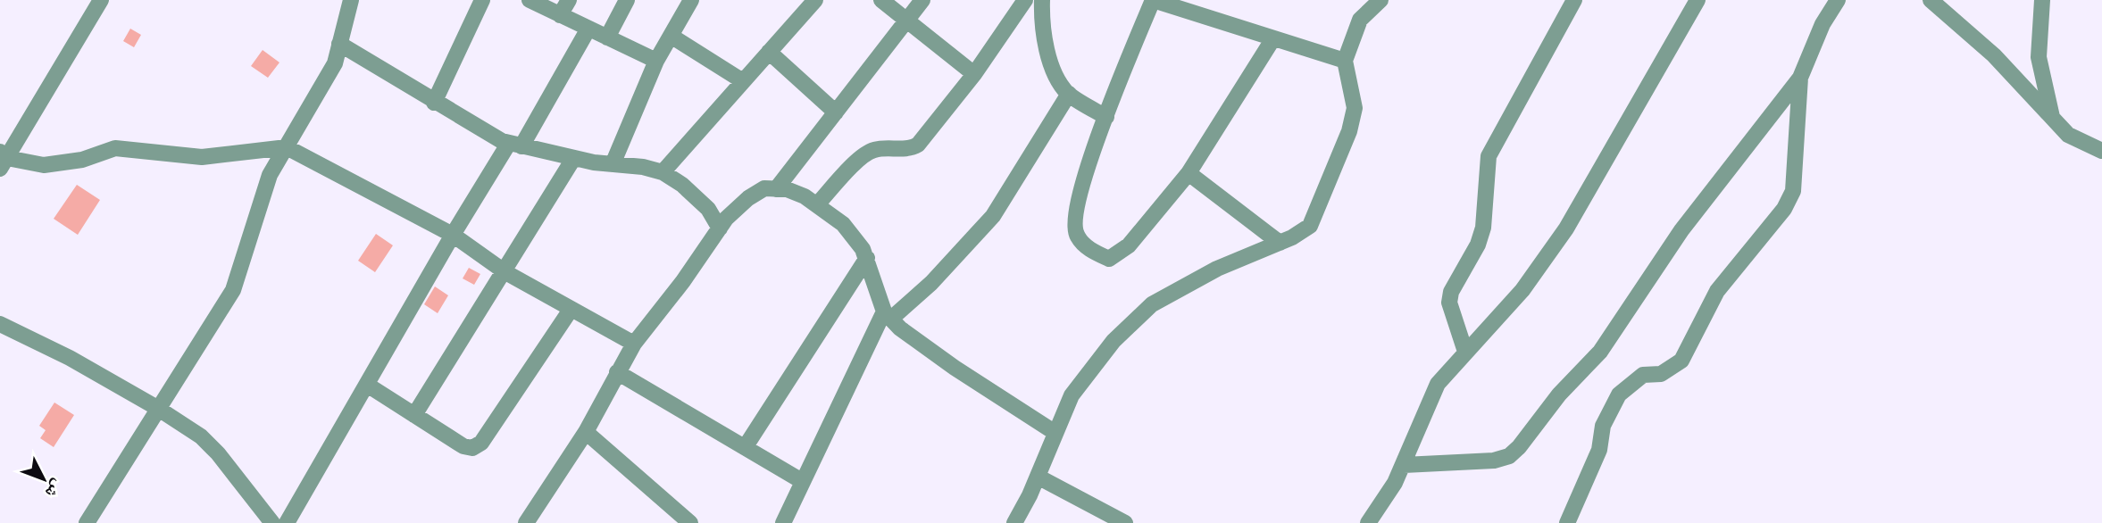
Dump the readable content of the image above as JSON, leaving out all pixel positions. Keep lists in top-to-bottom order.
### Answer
{
  "north": "bottom right"
}
